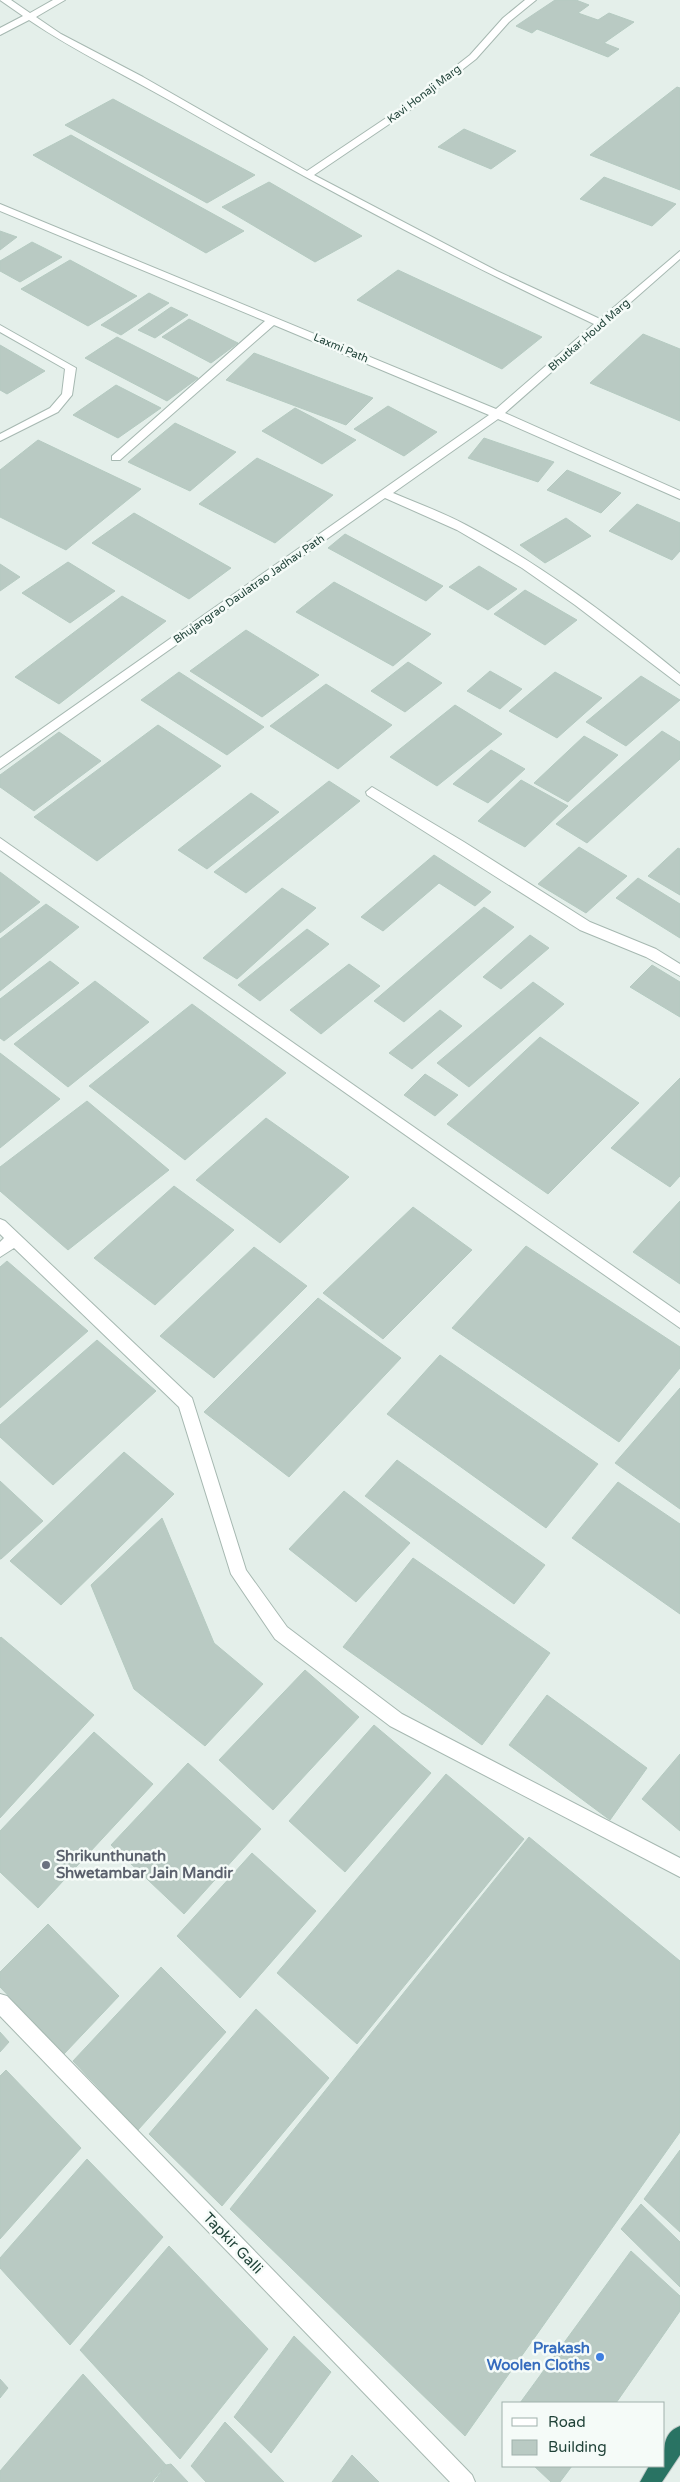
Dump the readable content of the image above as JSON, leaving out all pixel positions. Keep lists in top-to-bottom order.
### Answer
{
  "streets": {
    "street": [
      "Kavi Honaji Marg",
      "Bhutkar Houd Marg",
      "Laxmi Path",
      "Bhujangrao Daulatrao Jadhav Path",
      "Tapkir Galli"
    ]
  },
  "crossings": [
    ["Bhutkar Houd Marg", "Laxmi Path"],
    ["Bhutkar Houd Marg", "Bhujangrao Daulatrao Jadhav Path"],
    ["Laxmi Path", "Bhujangrao Daulatrao Jadhav Path"]
  ],
  "places": ["Shrikunthunath Shwetambar Jain Mandir", "Prakash Woolen Cloths"],
  "legend": ["Road", "Building"]
}
